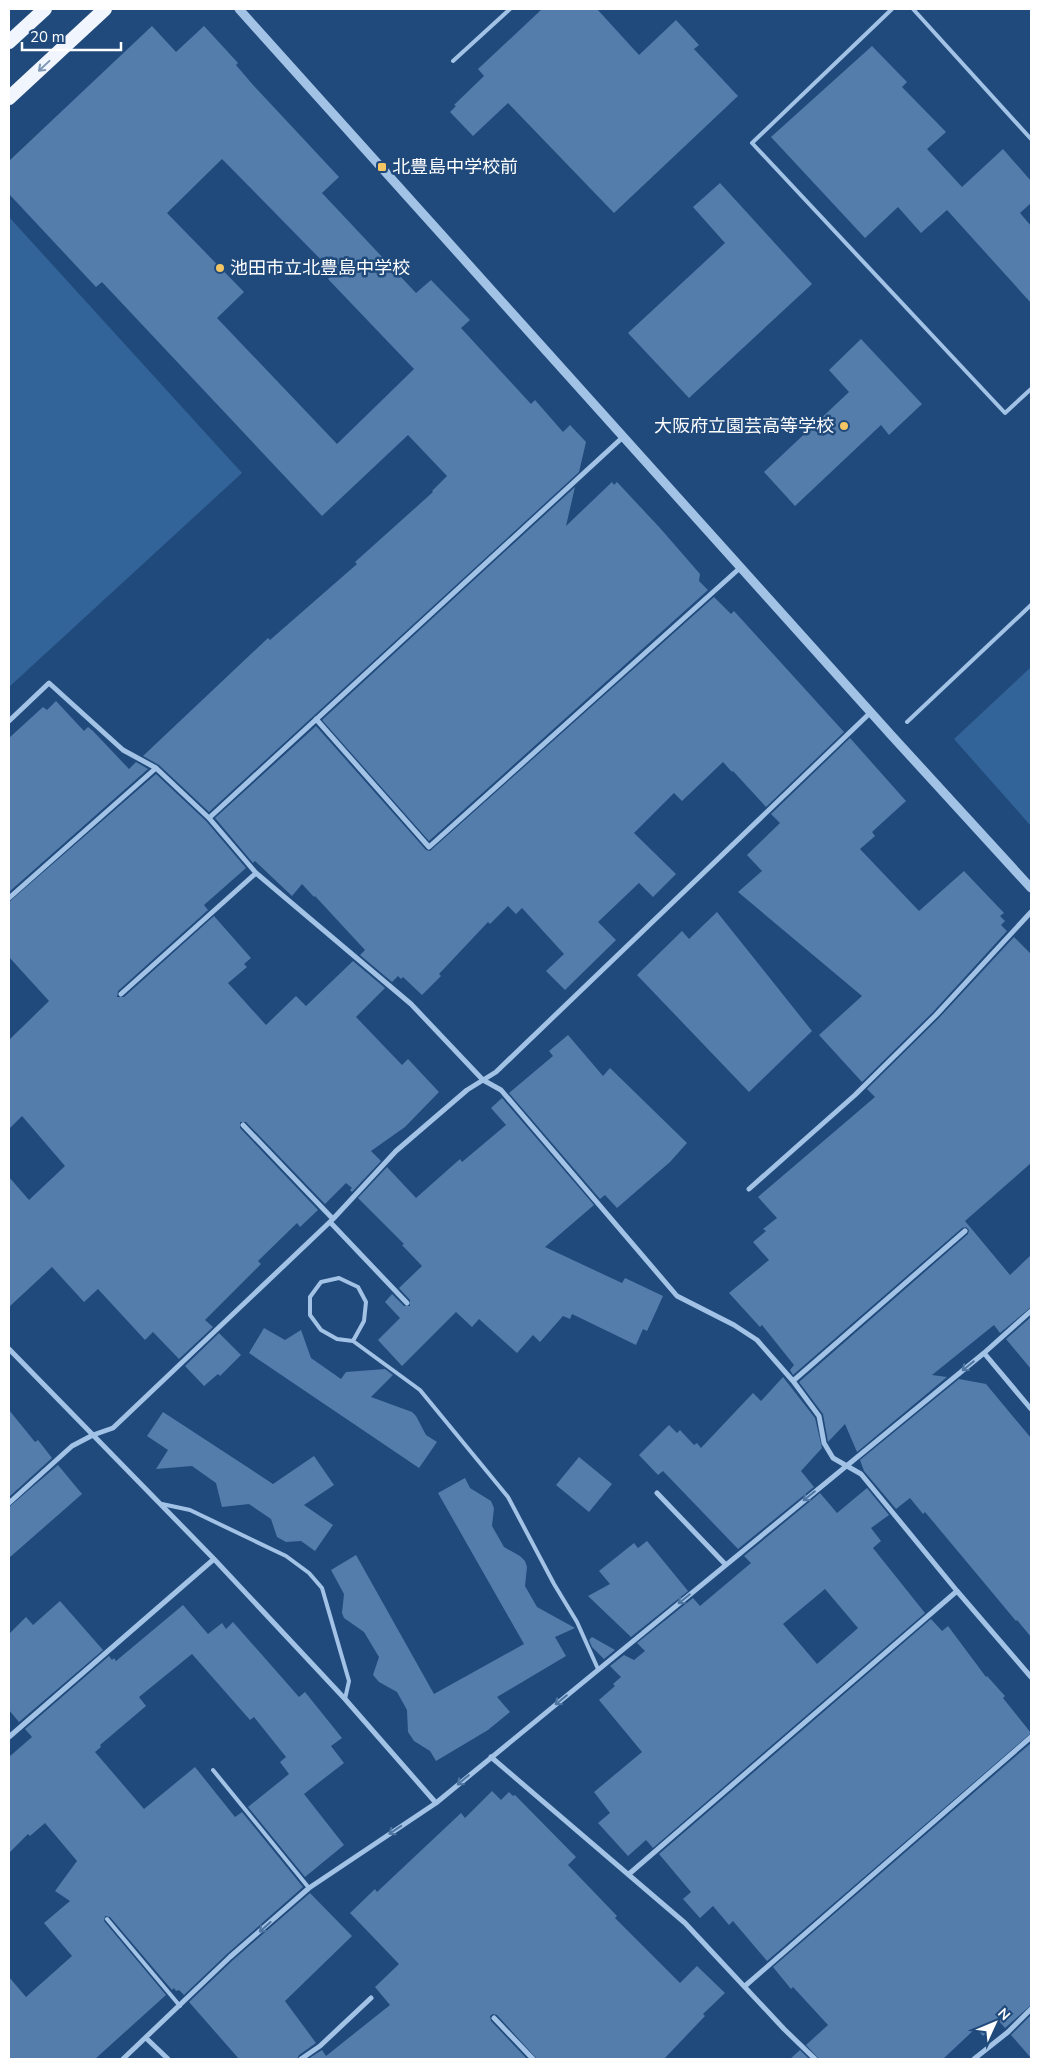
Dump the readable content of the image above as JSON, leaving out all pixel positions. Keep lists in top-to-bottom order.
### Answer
{
  "places": {
    "transit": ["北豊島中学校前"],
    "other": ["池田市立北豊島中学校", "大阪府立園芸高等学校"]
  },
  "scale_bar": "20 m",
  "north": "top right"
}
